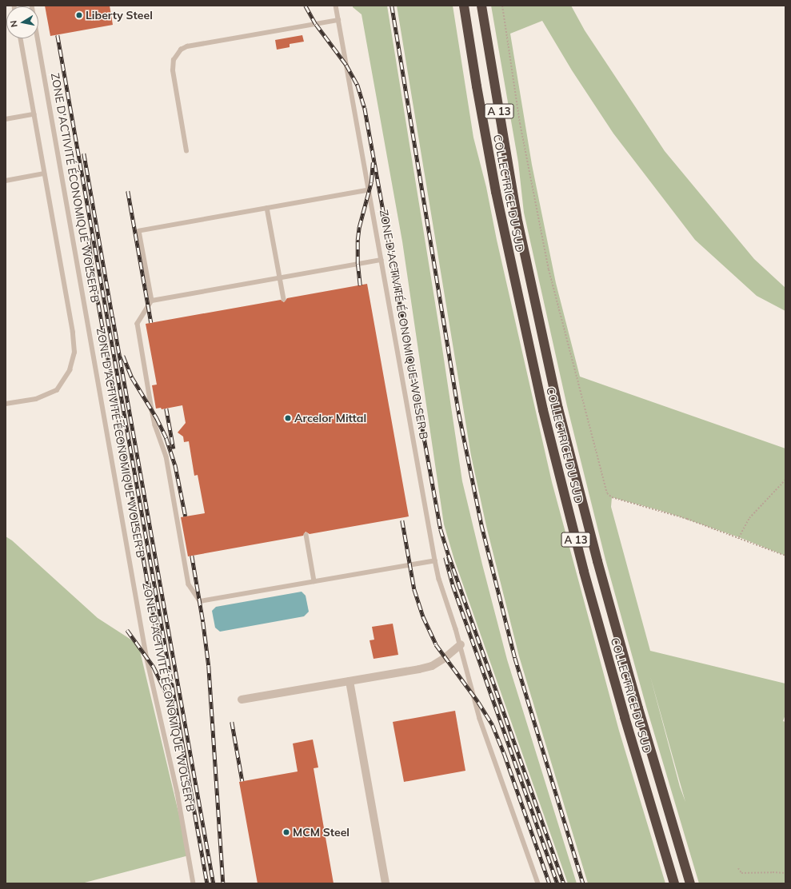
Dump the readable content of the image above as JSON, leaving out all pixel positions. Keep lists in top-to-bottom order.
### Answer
{
  "streets": {
    "highway": ["A 13", "COLLECTRICE DU SUD"],
    "lane": ["ZONE D'ACTIVITÉ ÉCONOMIQUE WOLSER B"]
  },
  "places": ["Liberty Steel", "Arcelor Mittal", "MCM Steel"],
  "north": "left"
}
